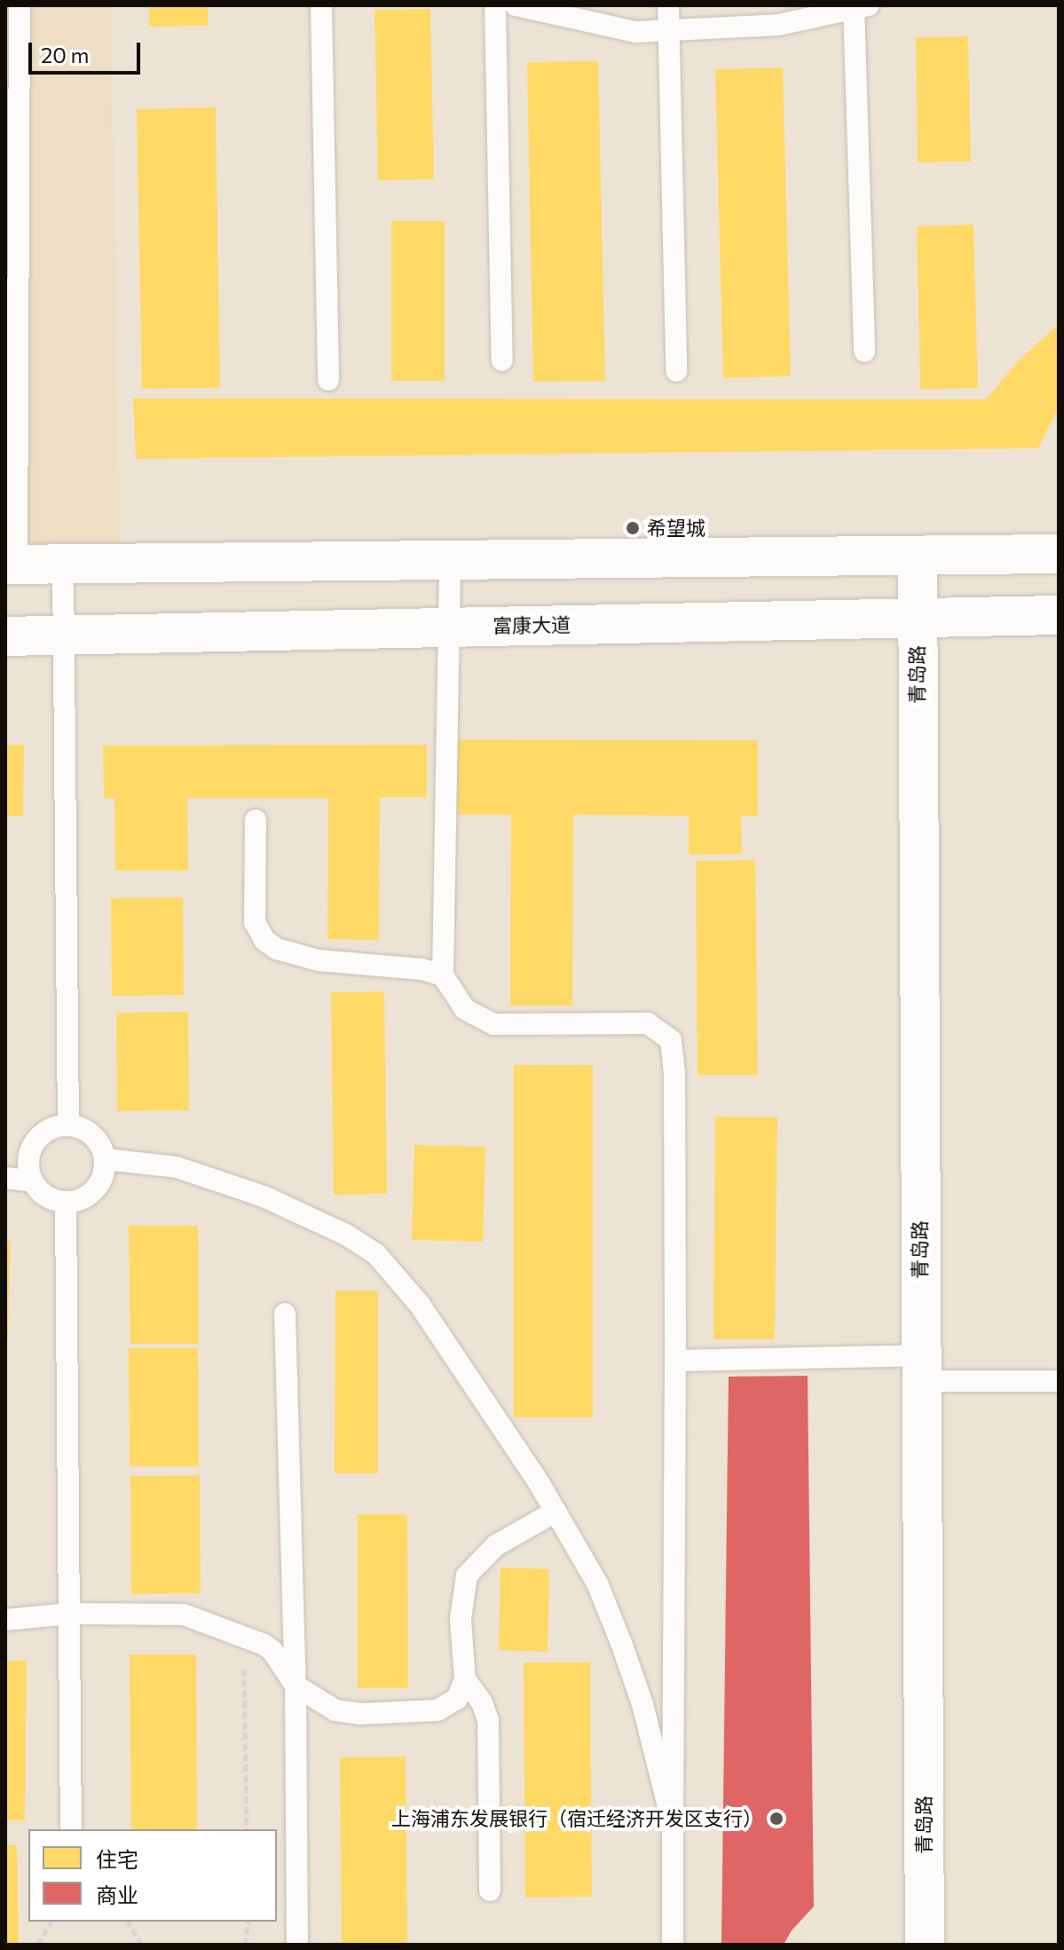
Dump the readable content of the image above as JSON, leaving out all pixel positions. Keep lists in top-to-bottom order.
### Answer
{
  "streets": {
    "street": ["富康大道", "青岛路"]
  },
  "crossings": [
    ["富康大道", "青岛路"]
  ],
  "places": ["希望城", "上海浦东发展银行（宿迁经济开发区支行）"],
  "legend": ["住宅", "商业"],
  "scale_bar": "20 m"
}
